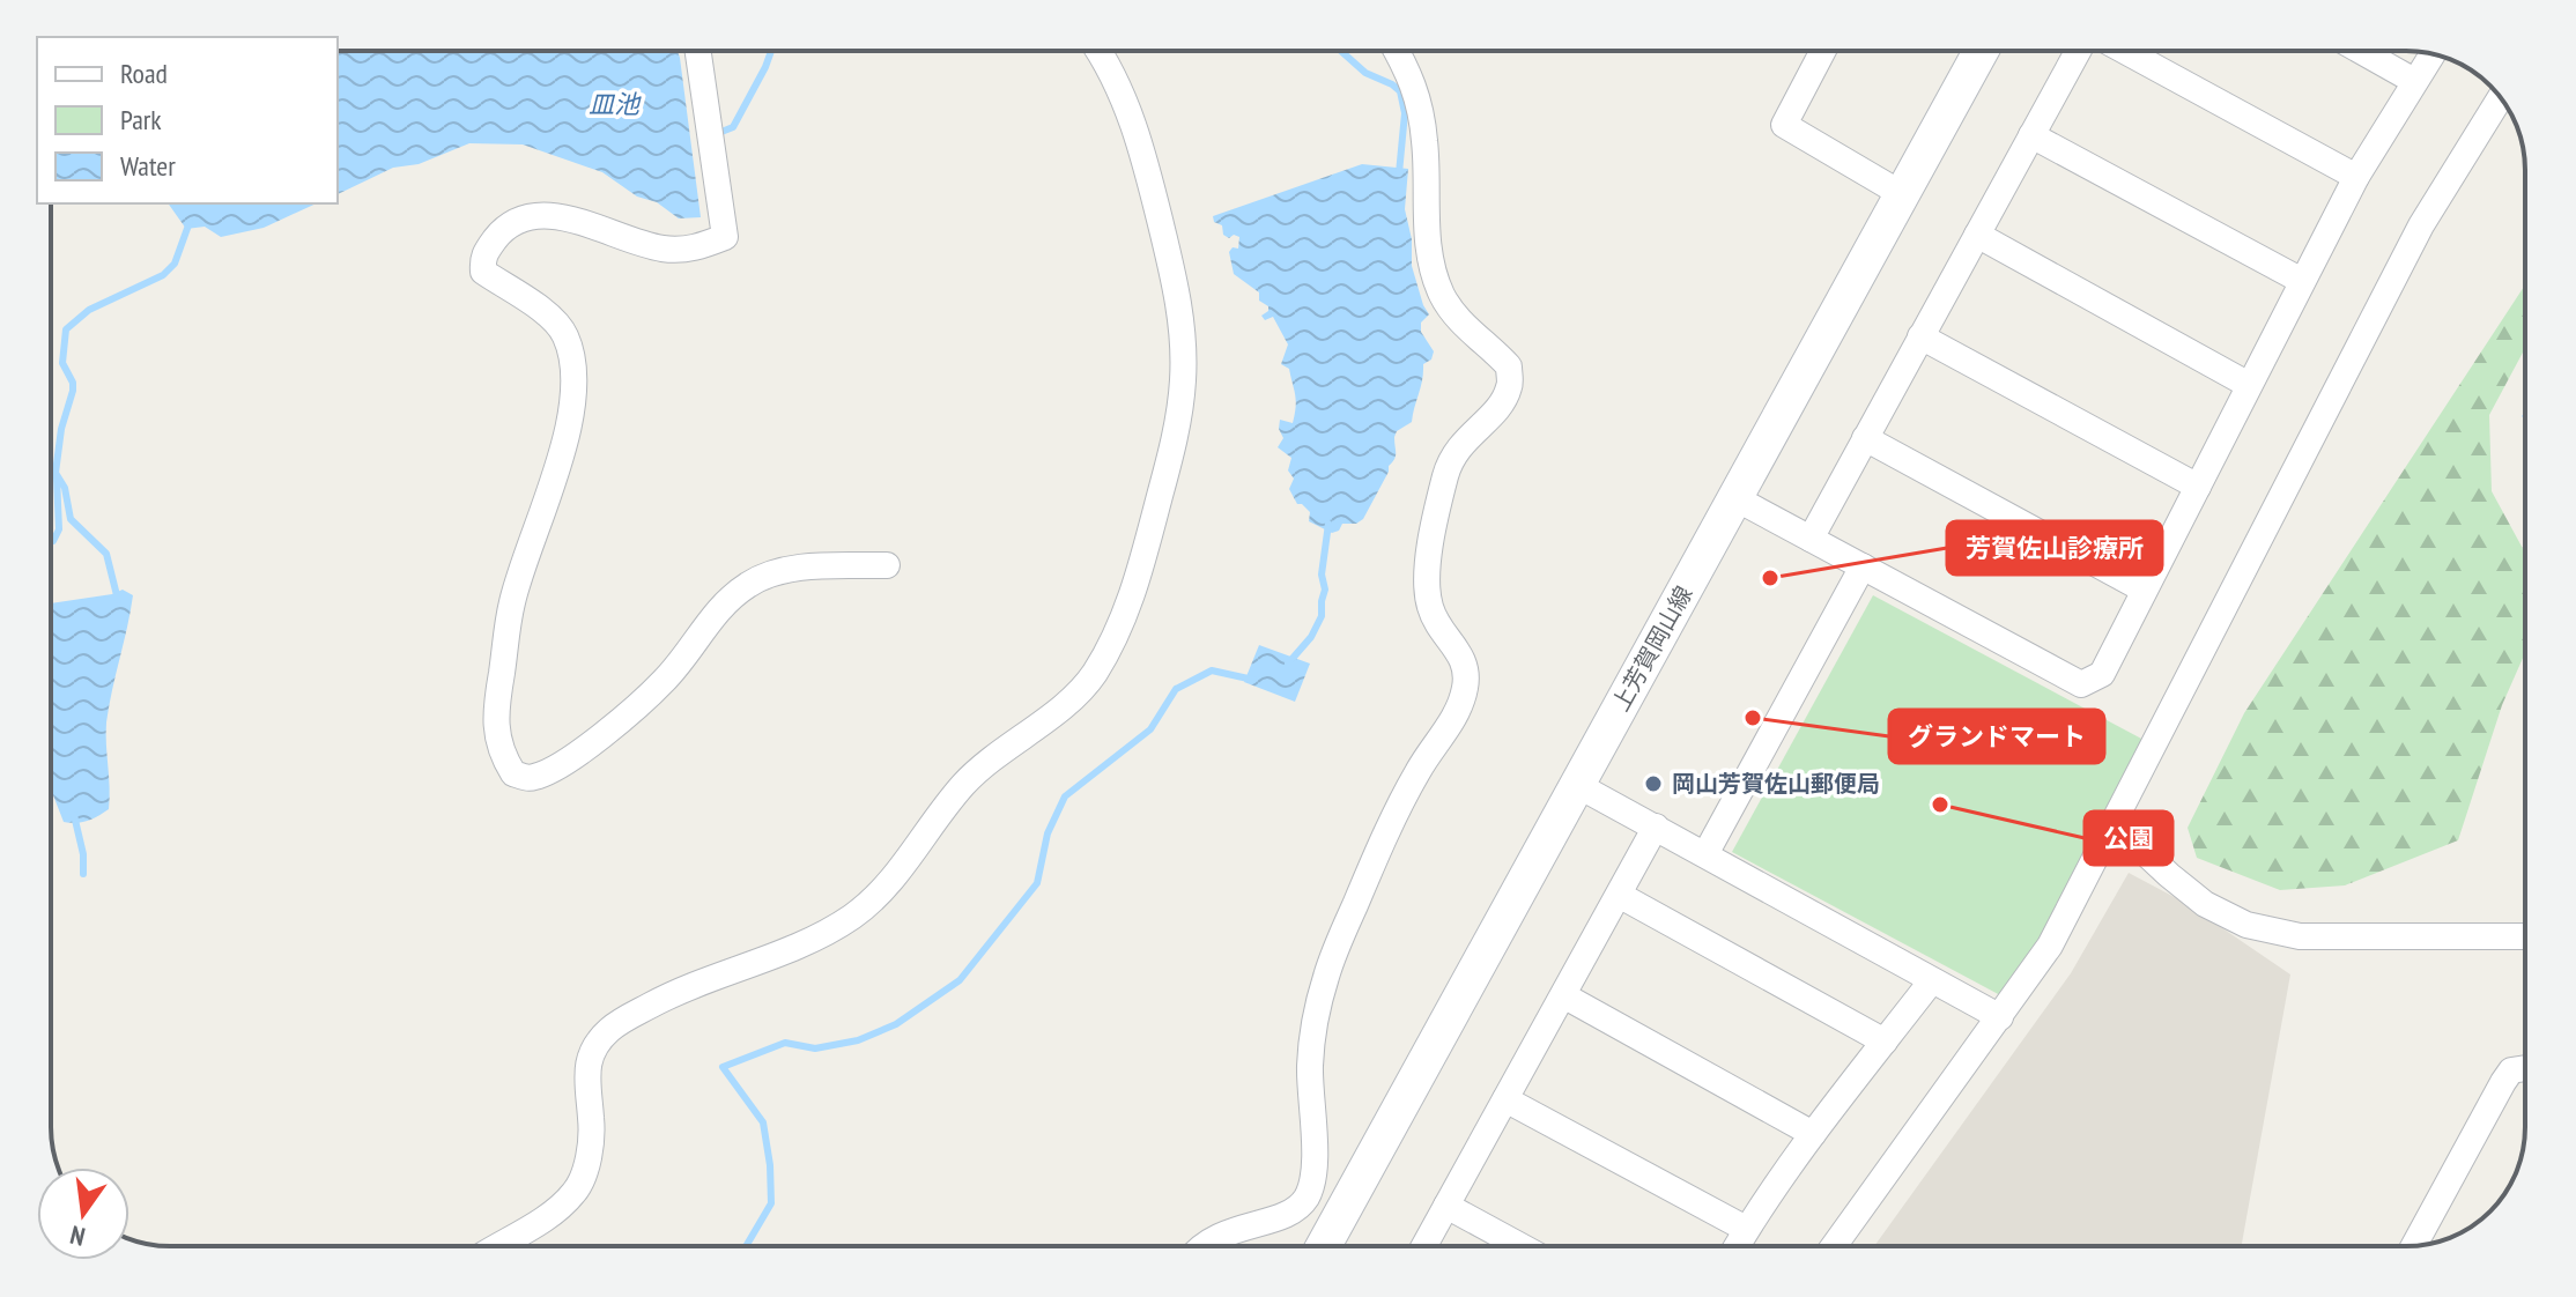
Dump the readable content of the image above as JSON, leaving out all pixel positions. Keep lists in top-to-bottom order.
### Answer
{
  "streets": {
    "main road": ["上芳賀岡山線"]
  },
  "water": ["皿池"],
  "places": [
    "芳賀佐山診療所",
    "グランドマート",
    "岡山芳賀佐山郵便局",
    "公園"
  ],
  "legend": ["Road", "Park", "Water"],
  "north": "bottom"
}
